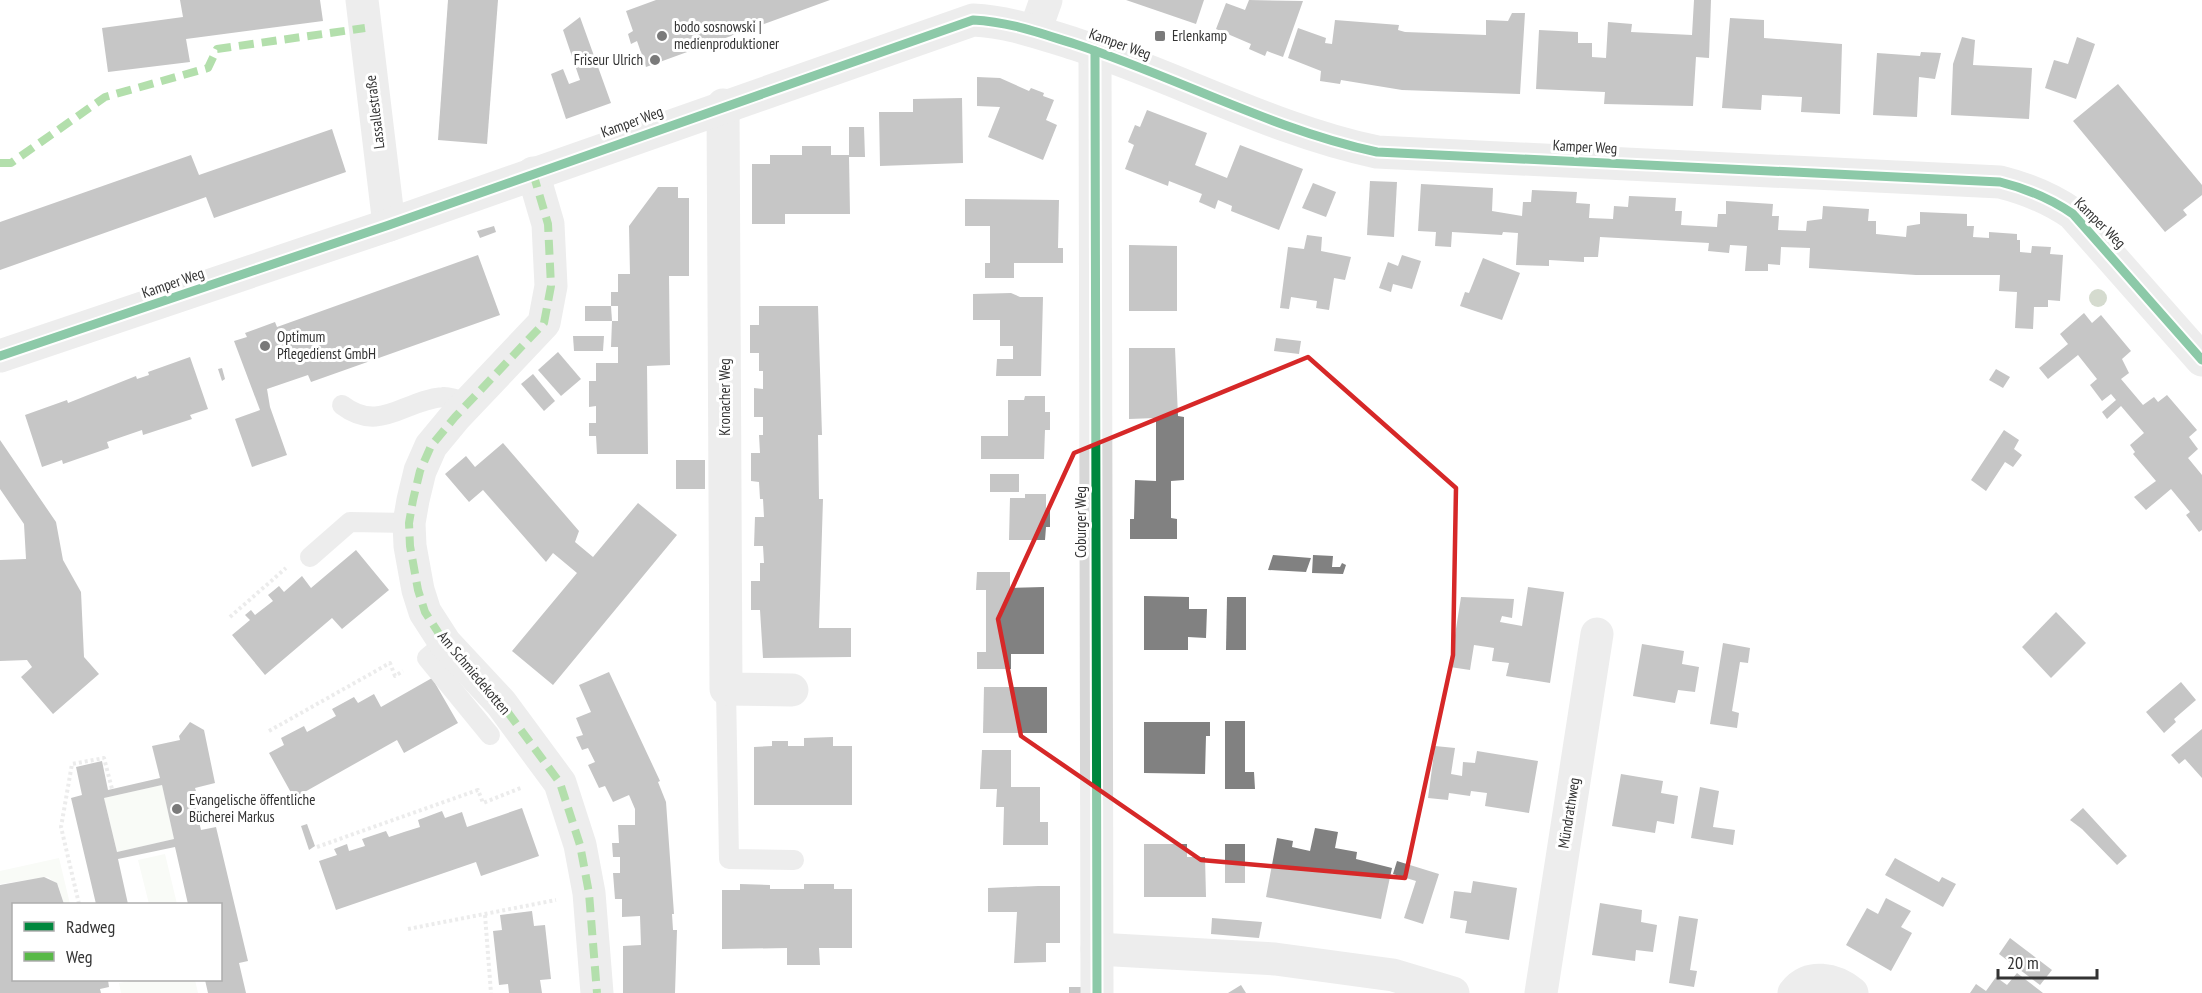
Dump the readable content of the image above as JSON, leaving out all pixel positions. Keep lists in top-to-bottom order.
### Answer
{
  "streets": {
    "street": [
      "Kamper Weg",
      "Lassallestraße",
      "Kronacher Weg",
      "Coburger Weg",
      "Am Schmiedekotten",
      "Mündrathweg"
    ]
  },
  "crossings": [
    ["Kamper Weg", "Lassallestraße"],
    ["Kamper Weg", "Kronacher Weg"],
    ["Kamper Weg", "Coburger Weg"],
    ["Kamper Weg", "Am Schmiedekotten"]
  ],
  "places": {
    "other": [
      "bodo sosnowski | medienproduktioner",
      "Friseur Ulrich",
      "Optimum Pflegedienst GmbH",
      "Evangelische öffentliche Bücherei Markus"
    ],
    "transit": ["Erlenkamp"]
  },
  "legend": ["Radweg", "Weg"],
  "scale_bar": "20 m"
}
